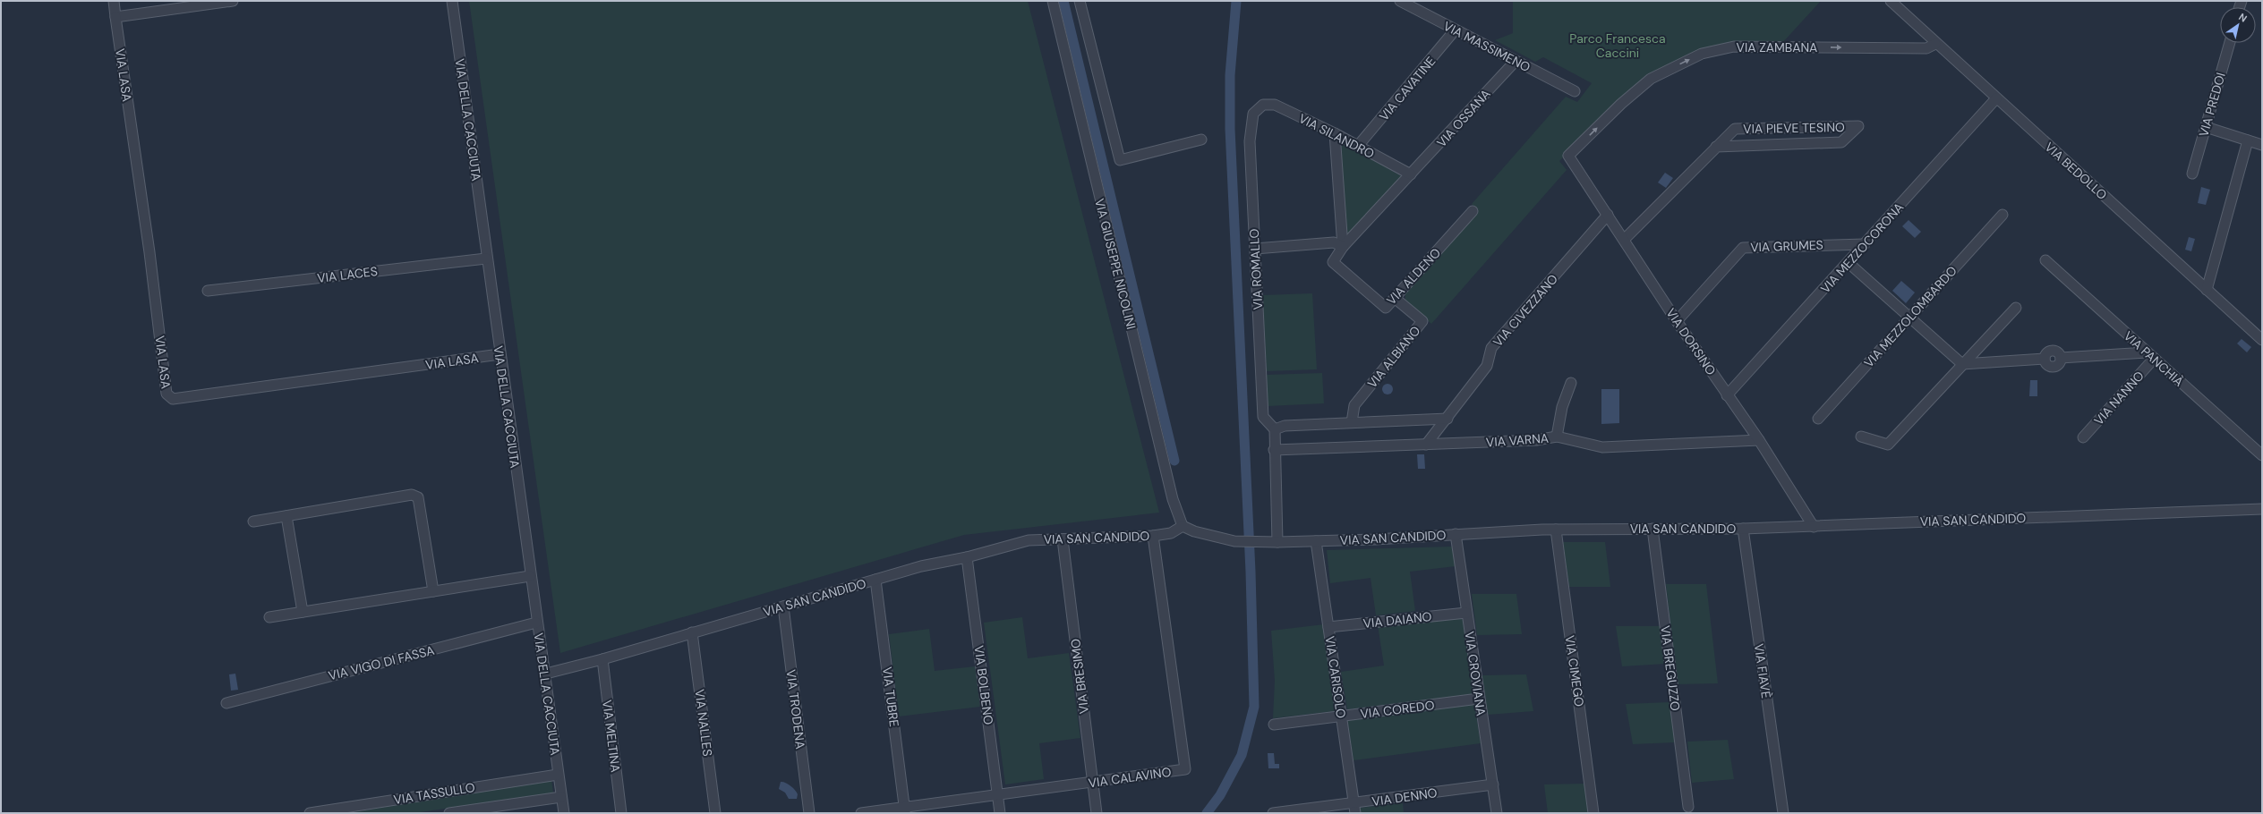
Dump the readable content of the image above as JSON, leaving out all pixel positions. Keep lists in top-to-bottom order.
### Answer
{
  "streets": {
    "street": [
      "VIA MASSIMENO",
      "VIA ZAMBANA",
      "VIA LASA",
      "VIA CAVATINE",
      "VIA PREDOI",
      "VIA OSSANA",
      "VIA DELLA CACCIUTA",
      "VIA PIEVE TESINO",
      "VIA SILANDRO",
      "VIA BEDOLLO",
      "VIA GRUMES",
      "VIA MEZZOCORONA",
      "VIA GIUSEPPE NICOLINI",
      "VIA ROMALLO",
      "VIA LACES",
      "VIA ALDENO",
      "VIA CIVEZZANO",
      "VIA MEZZOLOMBARDO",
      "VIA DORSINO",
      "VIA ALBIANO",
      "VIA PANCHIÀ",
      "VIA NANNO",
      "VIA VARNA",
      "VIA SAN CANDIDO",
      "VIA DAIANO",
      "VIA VIGO DI FASSA",
      "VIA BREGUZZO",
      "VIA CIMEGO",
      "VIA FIAVÈ",
      "VIA CROVIANA",
      "VIA BRESIMO",
      "VIA CARISOLO",
      "VIA BOLBENO",
      "VIA TUBRE",
      "VIA TRODENA",
      "VIA COREDO",
      "VIA NALLES",
      "VIA MELTINA",
      "VIA CALAVINO",
      "VIA TASSULLO",
      "VIA DENNO"
    ]
  },
  "crossings": [
    ["VIA MASSIMENO", "VIA CAVATINE"],
    ["VIA MASSIMENO", "VIA OSSANA"],
    ["VIA ZAMBANA", "VIA BEDOLLO"],
    ["VIA ZAMBANA", "VIA DORSINO"],
    ["VIA LASA", "VIA DELLA CACCIUTA"],
    ["VIA CAVATINE", "VIA SILANDRO"],
    ["VIA OSSANA", "VIA SILANDRO"],
    ["VIA OSSANA", "VIA ALDENO"],
    ["VIA DELLA CACCIUTA", "VIA LACES"],
    ["VIA DELLA CACCIUTA", "VIA SAN CANDIDO"],
    ["VIA DELLA CACCIUTA", "VIA VIGO DI FASSA"],
    ["VIA DELLA CACCIUTA", "VIA TASSULLO"],
    ["VIA PIEVE TESINO", "VIA DORSINO"],
    ["VIA SILANDRO", "VIA ROMALLO"],
    ["VIA BEDOLLO", "VIA MEZZOCORONA"],
    ["VIA GRUMES", "VIA MEZZOCORONA"],
    ["VIA GRUMES", "VIA DORSINO"],
    ["VIA MEZZOCORONA", "VIA DORSINO"],
    ["VIA GIUSEPPE NICOLINI", "VIA SAN CANDIDO"],
    ["VIA ALDENO", "VIA ALBIANO"],
    ["VIA CIVEZZANO", "VIA DORSINO"],
    ["VIA CIVEZZANO", "VIA VARNA"],
    ["VIA DORSINO", "VIA VARNA"],
    ["VIA DORSINO", "VIA SAN CANDIDO"],
    ["VIA PANCHIÀ", "VIA NANNO"],
    ["VIA SAN CANDIDO", "VIA BREGUZZO"],
    ["VIA SAN CANDIDO", "VIA CIMEGO"],
    ["VIA SAN CANDIDO", "VIA FIAVÈ"],
    ["VIA SAN CANDIDO", "VIA CROVIANA"],
    ["VIA SAN CANDIDO", "VIA BRESIMO"],
    ["VIA SAN CANDIDO", "VIA CARISOLO"],
    ["VIA SAN CANDIDO", "VIA BOLBENO"],
    ["VIA SAN CANDIDO", "VIA TUBRE"],
    ["VIA SAN CANDIDO", "VIA TRODENA"],
    ["VIA SAN CANDIDO", "VIA NALLES"],
    ["VIA SAN CANDIDO", "VIA MELTINA"],
    ["VIA SAN CANDIDO", "VIA CALAVINO"],
    ["VIA DAIANO", "VIA CROVIANA"],
    ["VIA DAIANO", "VIA CARISOLO"],
    ["VIA CROVIANA", "VIA COREDO"],
    ["VIA CROVIANA", "VIA DENNO"],
    ["VIA BRESIMO", "VIA CALAVINO"],
    ["VIA CARISOLO", "VIA COREDO"],
    ["VIA CARISOLO", "VIA DENNO"],
    ["VIA BOLBENO", "VIA CALAVINO"],
    ["VIA TUBRE", "VIA CALAVINO"]
  ],
  "one_way": ["VIA ZAMBANA"],
  "parks": ["Parco Francesca Caccini"],
  "north": "top right"
}
